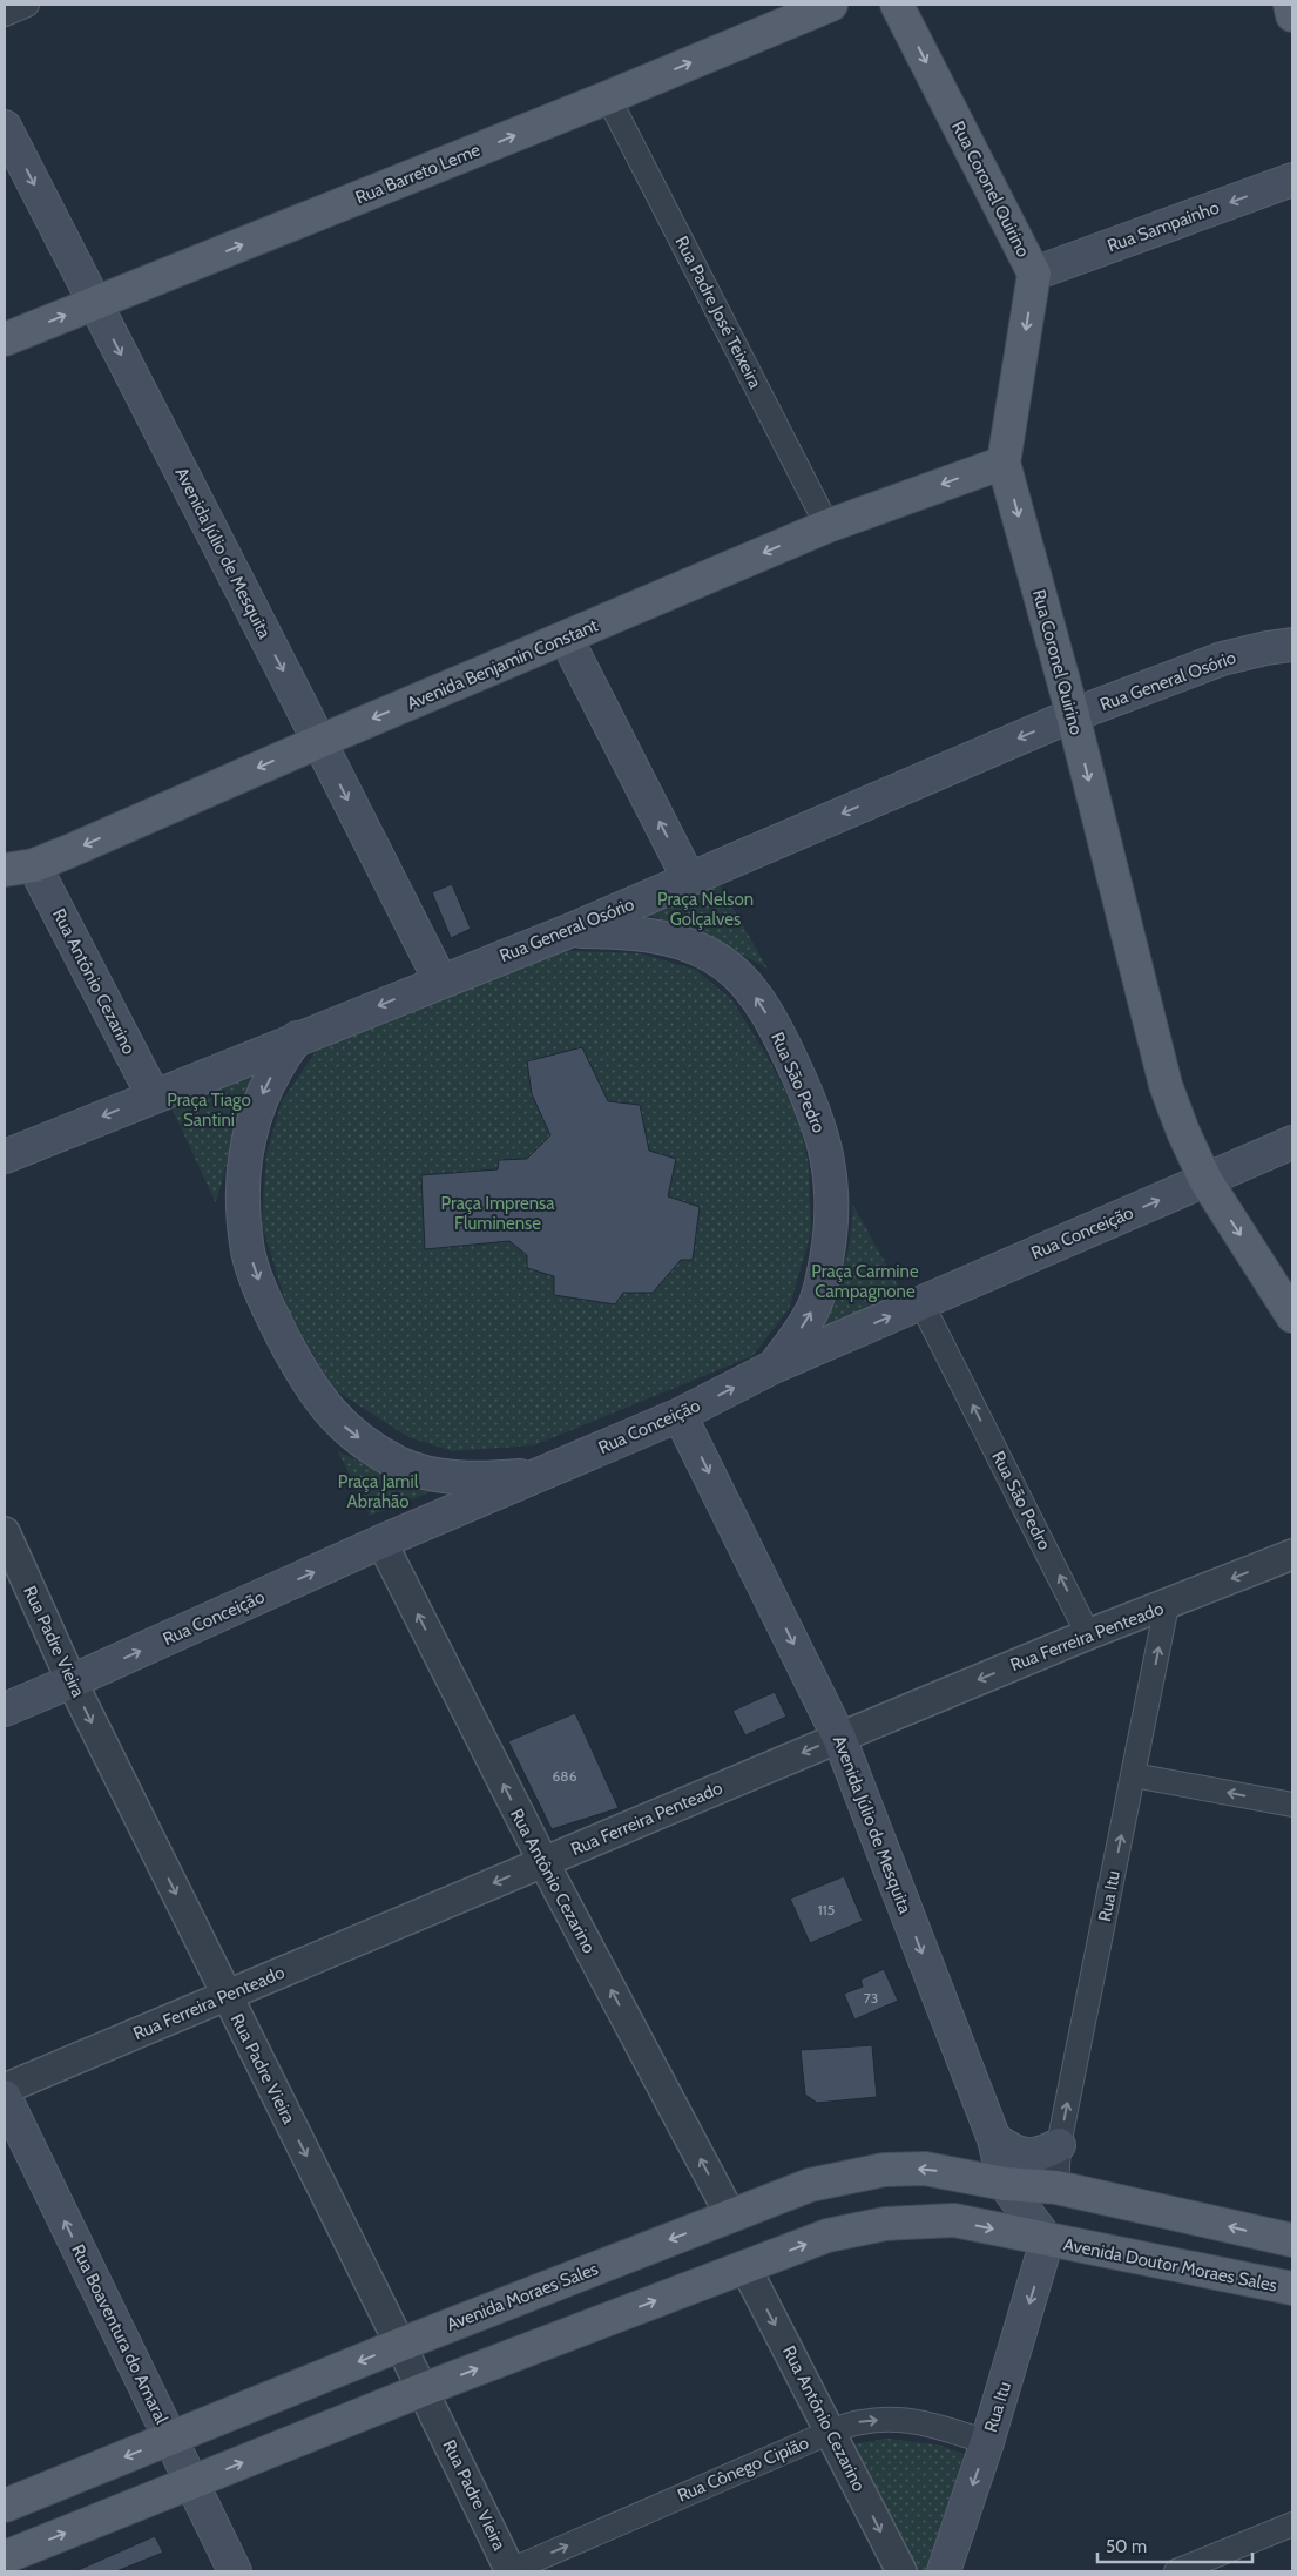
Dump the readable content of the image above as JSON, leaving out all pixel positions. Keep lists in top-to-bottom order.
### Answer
{
  "streets": {
    "main road": [
      "Rua Barreto Leme",
      "Rua Coronel Quirino",
      "Rua Sampainho",
      "Avenida Júlio de Mesquita",
      "Avenida Benjamin Constant",
      "Rua General Osório",
      "Rua Antônio Cezarino",
      "Rua São Pedro",
      "Rua Conceição",
      "Rua Itu",
      "Avenida Doutor Moraes Sales",
      "Avenida Moraes Sales",
      "Rua Boaventura do Amaral"
    ],
    "street": [
      "Rua Padre José Teixeira",
      "Rua Ferreira Penteado",
      "Rua Padre Vieira",
      "Rua Cônego Cipião"
    ]
  },
  "crossings": [
    ["Rua Barreto Leme", "Rua Padre José Teixeira"],
    ["Rua Barreto Leme", "Avenida Júlio de Mesquita"],
    ["Rua Coronel Quirino", "Rua Sampainho"],
    ["Rua Coronel Quirino", "Avenida Benjamin Constant"],
    ["Rua Coronel Quirino", "Rua General Osório"],
    ["Rua Coronel Quirino", "Rua Conceição"],
    ["Rua Padre José Teixeira", "Avenida Benjamin Constant"],
    ["Avenida Júlio de Mesquita", "Avenida Benjamin Constant"],
    ["Avenida Júlio de Mesquita", "Rua General Osório"],
    ["Avenida Júlio de Mesquita", "Rua Conceição"],
    ["Avenida Júlio de Mesquita", "Rua Ferreira Penteado"],
    ["Avenida Júlio de Mesquita", "Rua Itu"],
    ["Avenida Júlio de Mesquita", "Avenida Doutor Moraes Sales"],
    ["Avenida Júlio de Mesquita", "Avenida Moraes Sales"],
    ["Avenida Benjamin Constant", "Rua Antônio Cezarino"],
    ["Rua General Osório", "Rua Antônio Cezarino"],
    ["Rua General Osório", "Rua São Pedro"],
    ["Rua Antônio Cezarino", "Rua Conceição"],
    ["Rua Antônio Cezarino", "Rua Ferreira Penteado"],
    ["Rua Antônio Cezarino", "Avenida Moraes Sales"],
    ["Rua Antônio Cezarino", "Rua Cônego Cipião"],
    ["Rua São Pedro", "Rua Conceição"],
    ["Rua São Pedro", "Rua Ferreira Penteado"],
    ["Rua Conceição", "Rua Padre Vieira"],
    ["Rua Ferreira Penteado", "Rua Padre Vieira"],
    ["Rua Ferreira Penteado", "Rua Itu"],
    ["Rua Padre Vieira", "Avenida Moraes Sales"],
    ["Rua Padre Vieira", "Rua Cônego Cipião"],
    ["Rua Itu", "Avenida Doutor Moraes Sales"],
    ["Rua Itu", "Avenida Moraes Sales"],
    ["Rua Itu", "Rua Cônego Cipião"],
    ["Avenida Moraes Sales", "Rua Boaventura do Amaral"]
  ],
  "one_way": [
    "Rua Barreto Leme",
    "Rua Coronel Quirino",
    "Rua Sampainho",
    "Avenida Júlio de Mesquita",
    "Avenida Benjamin Constant",
    "Rua General Osório",
    "Rua São Pedro",
    "Rua Conceição",
    "Rua Ferreira Penteado",
    "Rua Padre Vieira",
    "Rua Boaventura do Amaral",
    "Rua Cônego Cipião"
  ],
  "parks": [
    "Praça Nelson Golçalves",
    "Praça Tiago Santini",
    "Praça Imprensa Fluminense",
    "Praça Carmine Campagnone",
    "Praça Jamil Abrahão"
  ],
  "house_numbers": ["686", "115", "73"],
  "scale_bar": "50 m"
}
